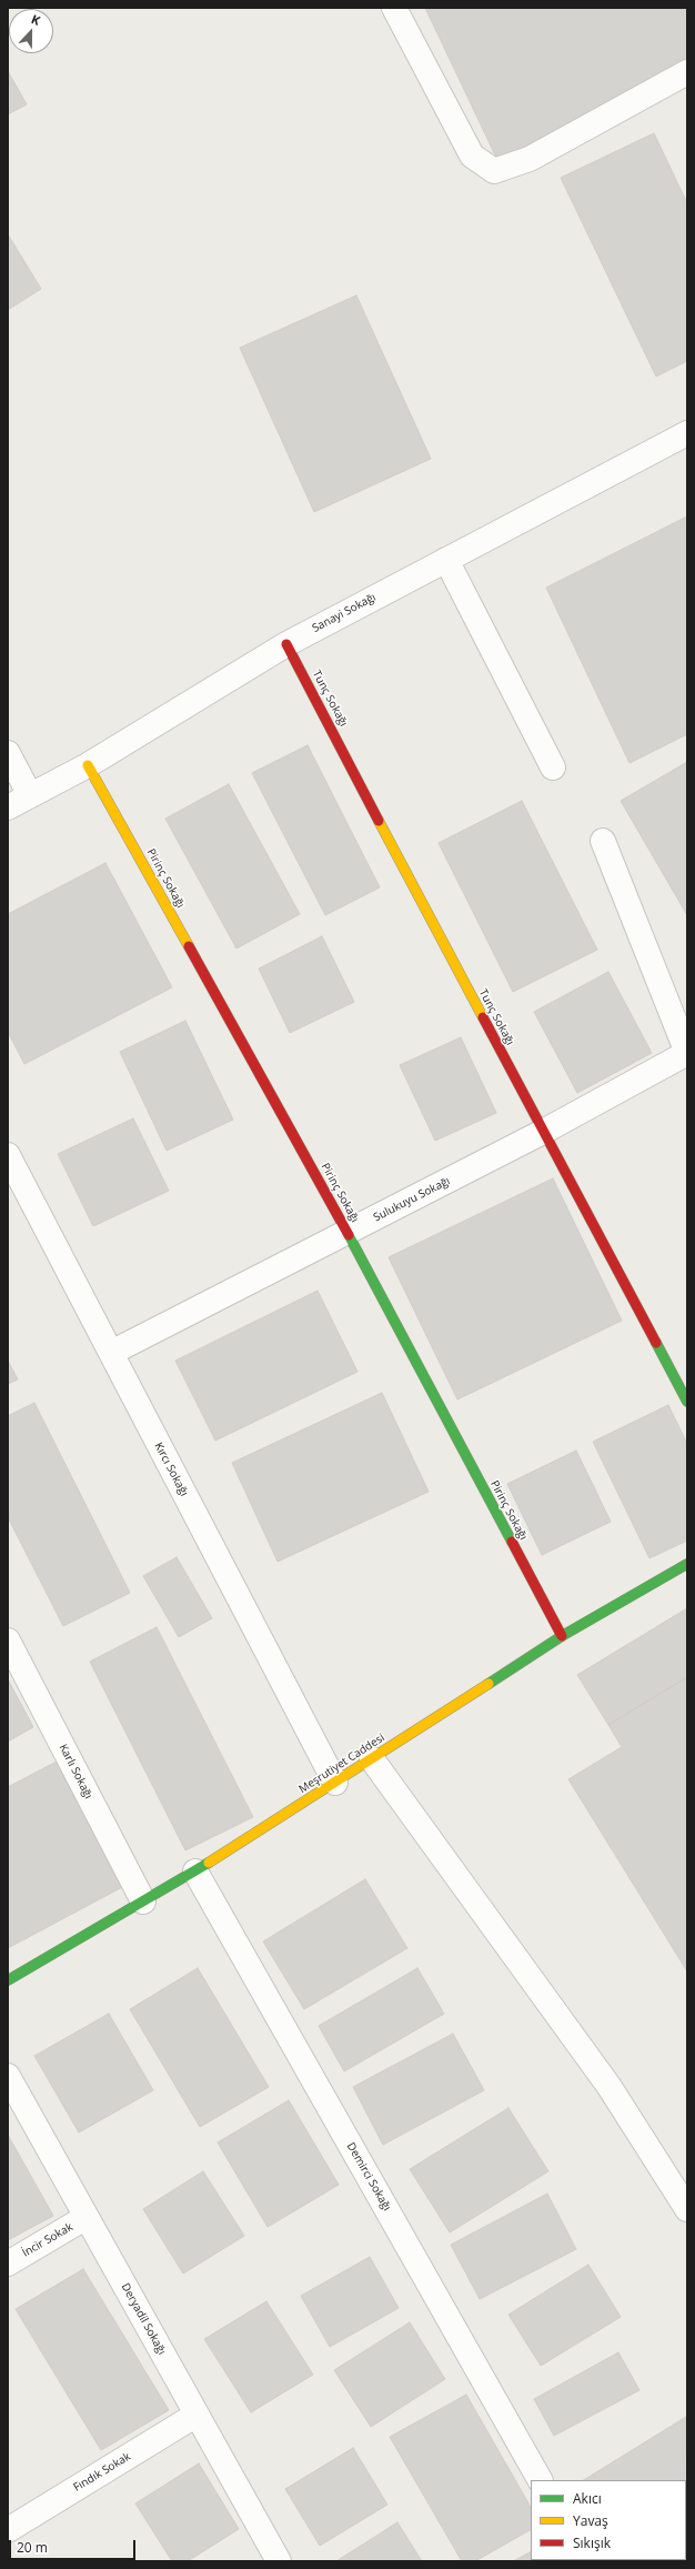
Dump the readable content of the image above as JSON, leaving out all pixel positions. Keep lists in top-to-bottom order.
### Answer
{
  "streets": {
    "street": [
      "Sanayi Sokağı",
      "Tunç Sokağı",
      "Pirinç Sokağı",
      "Sulukuyu Sokağı",
      "Kırcı Sokağı",
      "Meşrutiyet Caddesi",
      "Karlı Sokağı",
      "Demirci Sokağı",
      "İncir Sokak",
      "Deryadil Sokağı",
      "Fındık Sokak"
    ]
  },
  "crossings": [
    ["Sanayi Sokağı", "Tunç Sokağı"],
    ["Sanayi Sokağı", "Pirinç Sokağı"],
    ["Tunç Sokağı", "Sulukuyu Sokağı"],
    ["Pirinç Sokağı", "Sulukuyu Sokağı"],
    ["Pirinç Sokağı", "Meşrutiyet Caddesi"],
    ["Sulukuyu Sokağı", "Kırcı Sokağı"],
    ["Kırcı Sokağı", "Meşrutiyet Caddesi"],
    ["Meşrutiyet Caddesi", "Karlı Sokağı"],
    ["Meşrutiyet Caddesi", "Demirci Sokağı"],
    ["İncir Sokak", "Deryadil Sokağı"],
    ["Deryadil Sokağı", "Fındık Sokak"]
  ],
  "legend": ["Akıcı", "Yavaş", "Sıkışık"],
  "scale_bar": "20 m",
  "north": "top"
}
